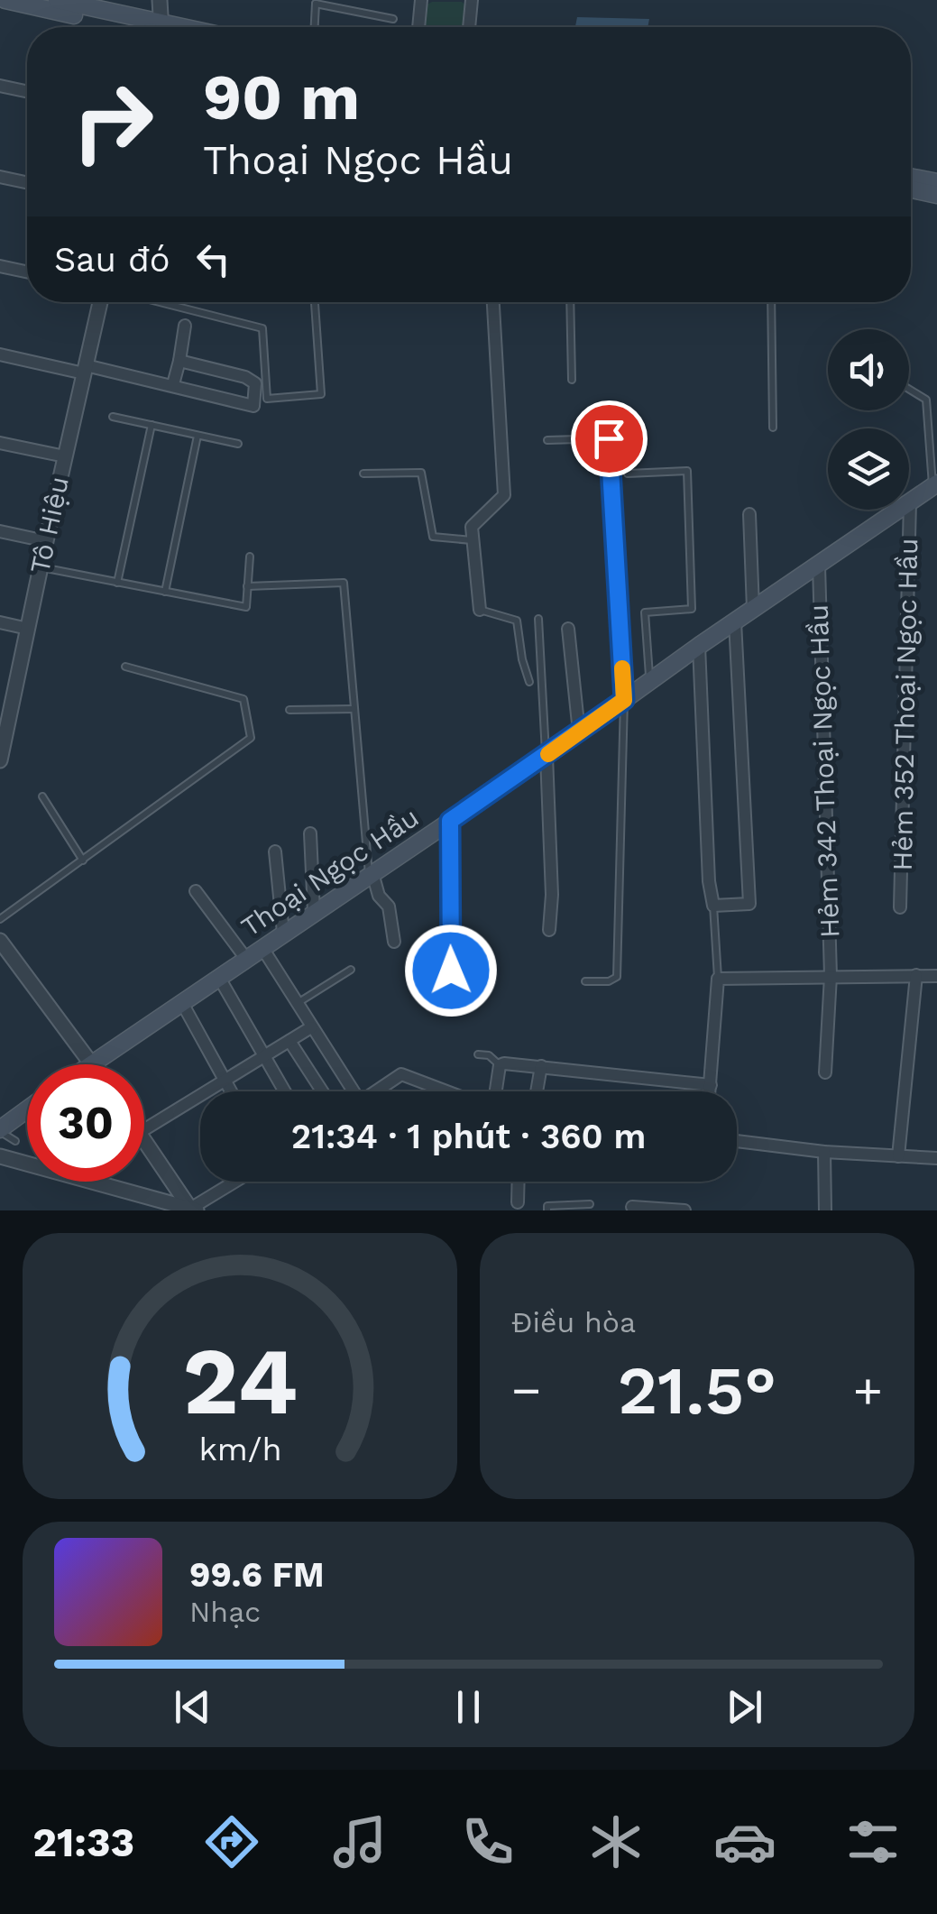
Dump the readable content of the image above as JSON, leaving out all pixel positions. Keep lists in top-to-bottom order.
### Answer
{
  "streets": {
    "main road": ["Thoại Ngọc Hầu"],
    "street": ["Tô Hiệu", "Hẻm 352 Thoại Ngọc Hầu", "Hẻm 342 Thoại Ngọc Hầu"]
  },
  "crossings": [
    ["Hẻm 352 Thoại Ngọc Hầu", "Thoại Ngọc Hầu"],
    ["Hẻm 342 Thoại Ngọc Hầu", "Thoại Ngọc Hầu"]
  ],
  "page": {
    "turn": ["90 m", "Thoại Ngọc Hầu"],
    "then": "Sau đó",
    "limit": "30",
    "trip": "21:34 · 1 phút · 360 m",
    "tile": "Điều hòa",
    "heat": ["−", "21.5°", "+"],
    "song": ["99.6 FM", "Nhạc"],
    "tabs": "21:33",
    "gauge": ["24", "km/h"]
  }
}
